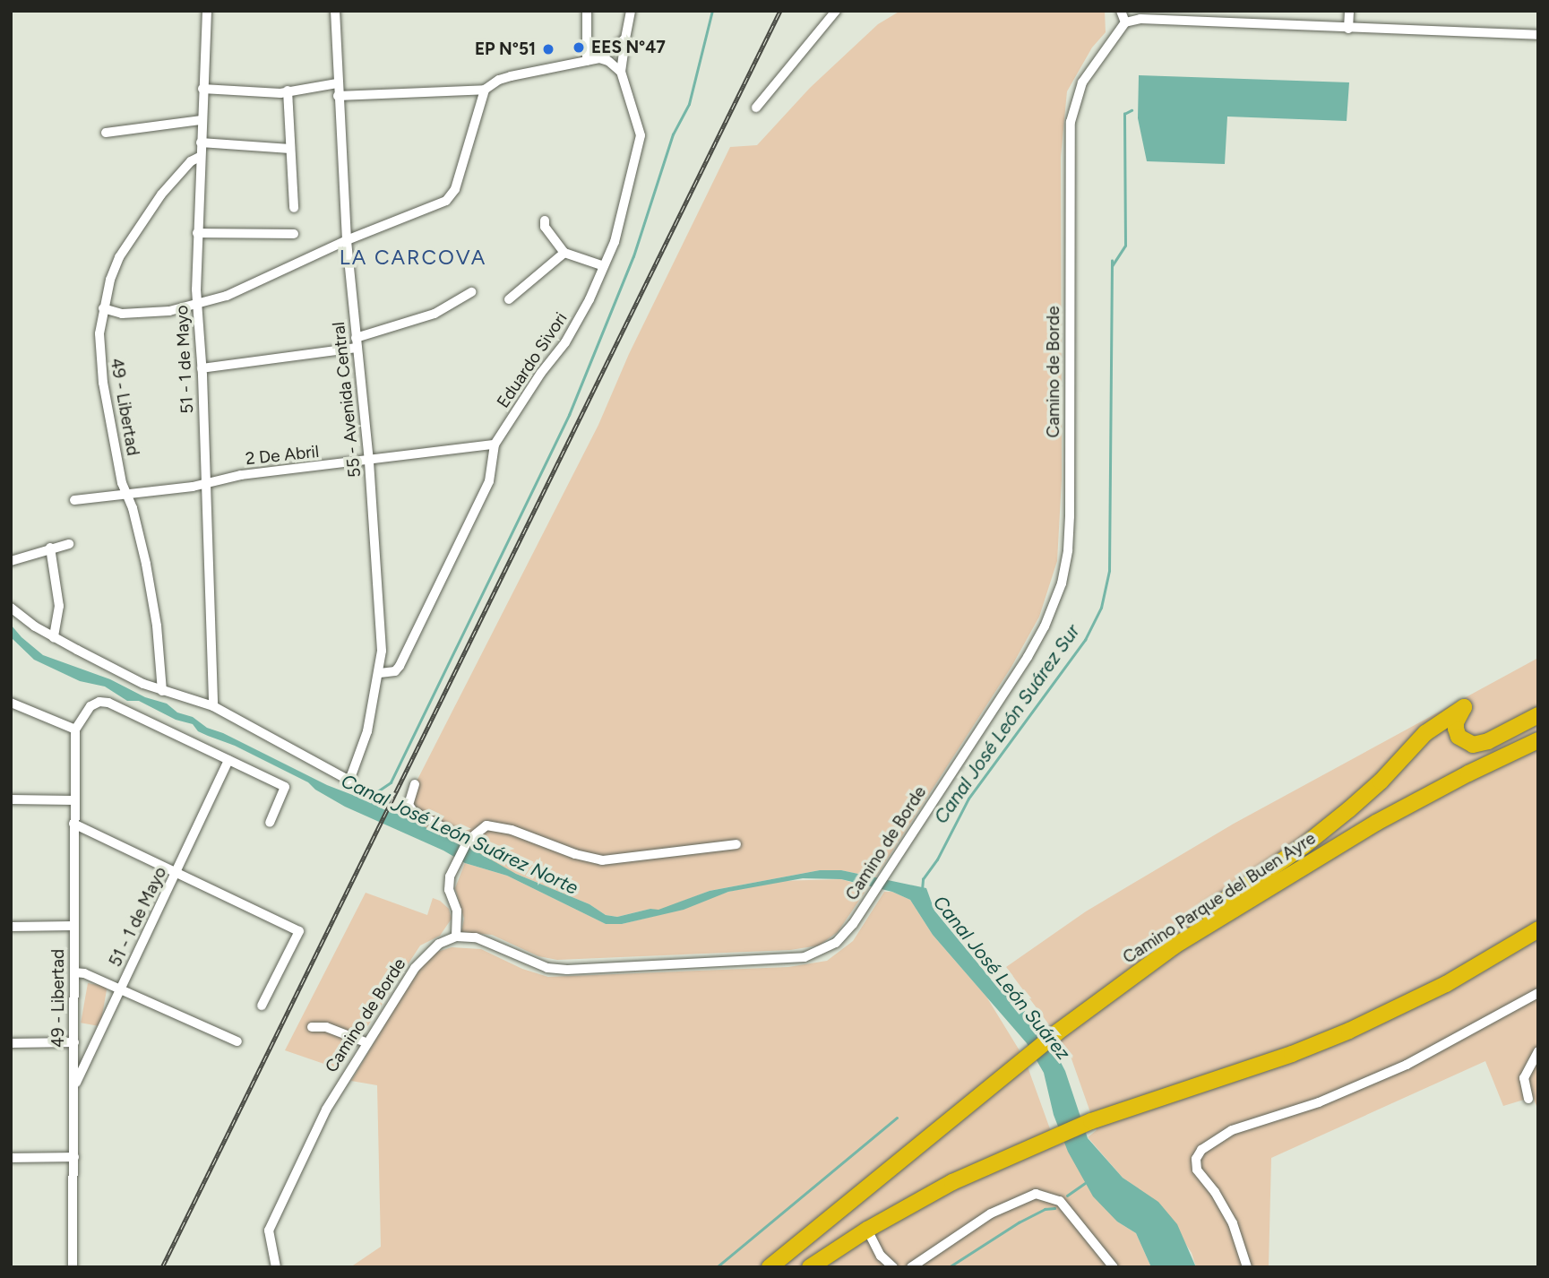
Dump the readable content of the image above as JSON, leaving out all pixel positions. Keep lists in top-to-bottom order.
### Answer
{
  "streets": {
    "highway": ["Camino Parque del Buen Ayre"],
    "street": [
      "51 - 1 de Mayo",
      "Eduardo Sivori",
      "Camino de Borde",
      "55 - Avenida Central",
      "49 - Libertad",
      "2 De Abril"
    ]
  },
  "crossings": [
    ["51 - 1 de Mayo", "55 - Avenida Central"],
    ["51 - 1 de Mayo", "49 - Libertad"],
    ["51 - 1 de Mayo", "2 De Abril"],
    ["Eduardo Sivori", "55 - Avenida Central"],
    ["Eduardo Sivori", "2 De Abril"],
    ["55 - Avenida Central", "2 De Abril"],
    ["49 - Libertad", "2 De Abril"]
  ],
  "districts": ["LA CARCOVA"],
  "water": ["Canal José León Suárez Sur", "Canal José León Suárez Norte", "Canal José León Suárez"],
  "places": ["EES N°47", "EP N°51"]
}
